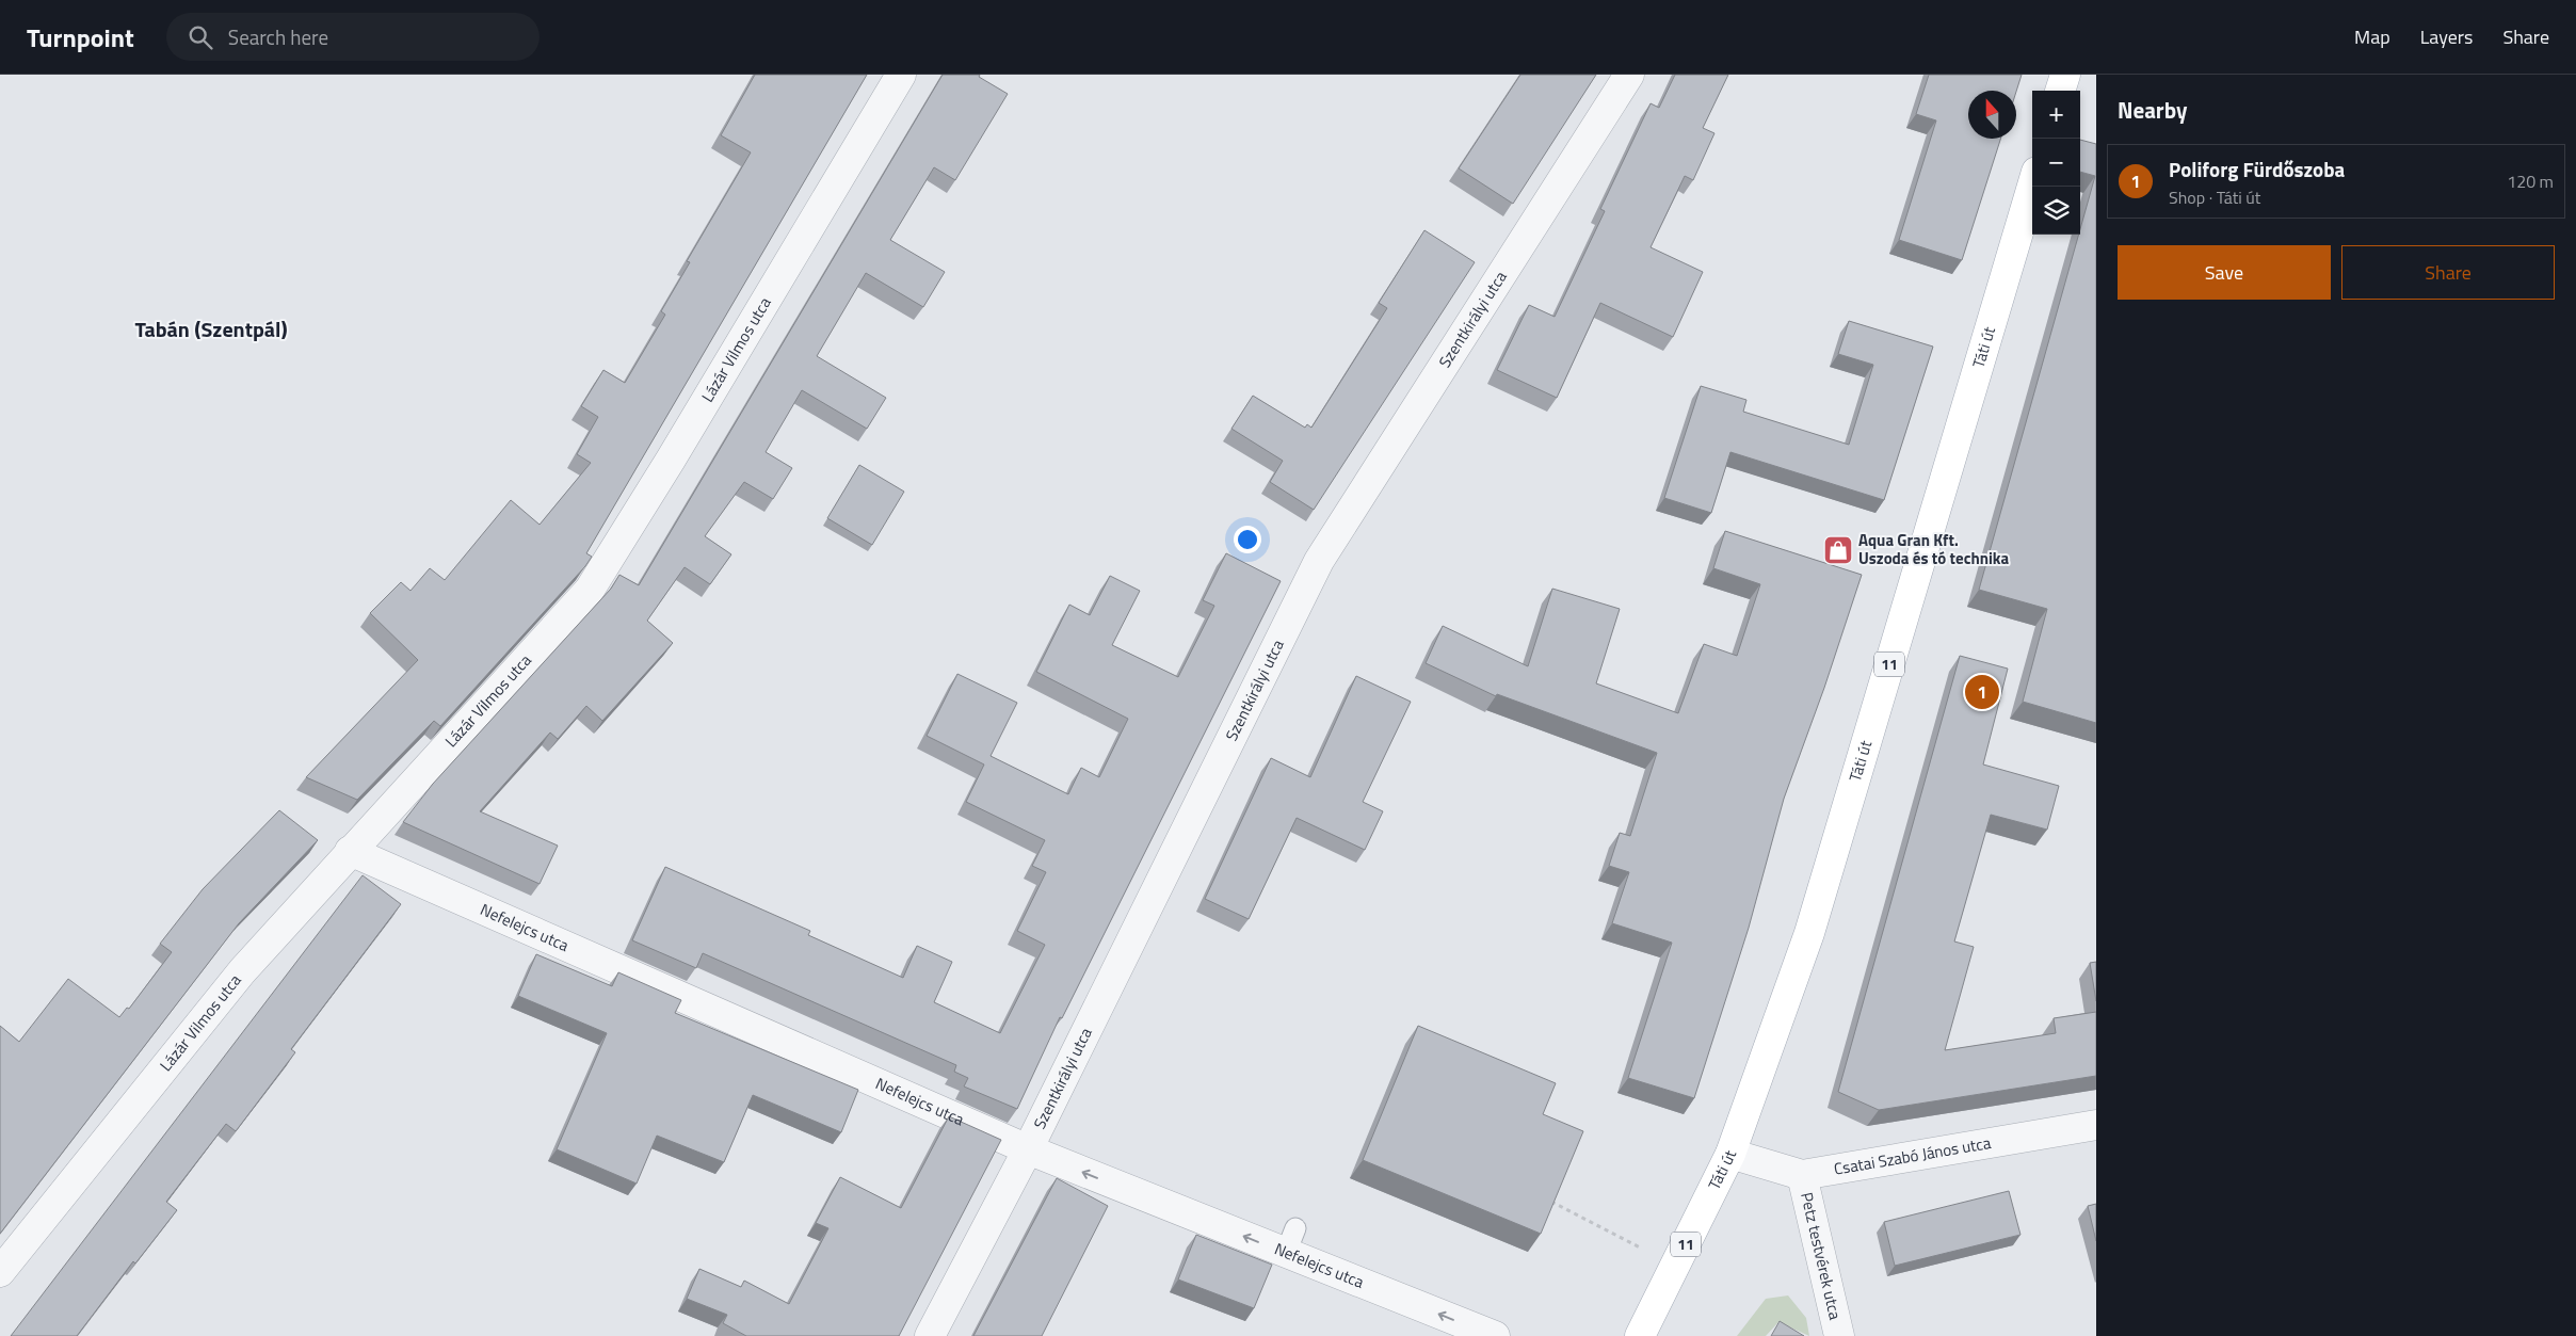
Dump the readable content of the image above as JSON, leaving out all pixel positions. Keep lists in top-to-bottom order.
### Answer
{
  "streets": {
    "main road": ["Táti út", "11"],
    "street": [
      "Szentkirályi utca",
      "Lázár Vilmos utca",
      "Nefelejcs utca",
      "Csatai Szabó János utca",
      "Petz testvérek utca"
    ]
  },
  "crossings": [
    ["Szentkirályi utca", "Nefelejcs utca"],
    ["Táti út", "Csatai Szabó János utca"],
    ["Lázár Vilmos utca", "Nefelejcs utca"],
    ["Csatai Szabó János utca", "Petz testvérek utca"]
  ],
  "one_way": ["Nefelejcs utca"],
  "districts": ["Tabán (Szentpál)"],
  "places": {
    "shop": ["Aqua Gran Kft. Uszoda és tó technika"]
  },
  "north": "top",
  "page": {
    "header": "Turnpoint",
    "search": "Search here",
    "nav": ["Map", "Layers", "Share"],
    "heading": "Nearby",
    "map_buttons": ["+", "−"],
    "list": [
      {
        "mark": "1",
        "name": "Poliforg Fürdőszoba",
        "note": "Shop · Táti út",
        "value": "120 m"
      }
    ],
    "buttons": ["Save", "Share"],
    "pins": "1"
  }
}
